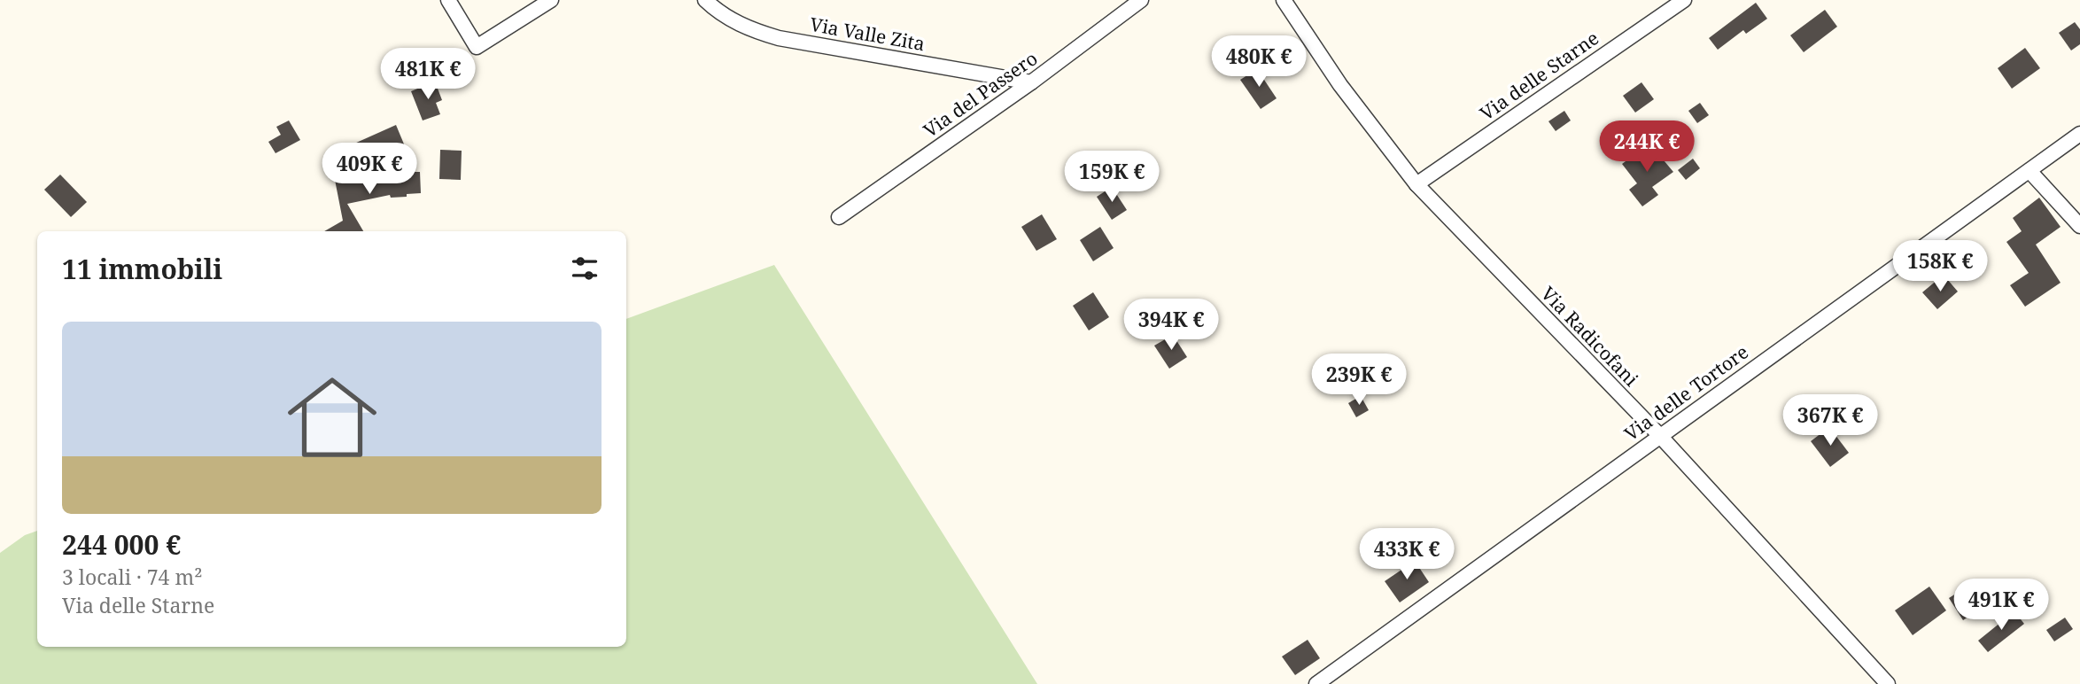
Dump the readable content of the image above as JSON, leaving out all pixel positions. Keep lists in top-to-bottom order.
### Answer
{
  "streets": {
    "street": [
      "Via Valle Zita",
      "Via delle Starne",
      "Via del Passero",
      "Via Radicofani",
      "Via delle Tortore"
    ]
  },
  "crossings": [
    ["Via Valle Zita", "Via del Passero"],
    ["Via delle Starne", "Via Radicofani"],
    ["Via Radicofani", "Via delle Tortore"]
  ],
  "page": {
    "price": [
      "480K €",
      "481K €",
      "244K €",
      "409K €",
      "159K €",
      "158K €",
      "394K €",
      "239K €",
      "367K €",
      "433K €",
      "491K €"
    ],
    "heading": "11 immobili",
    "list": [
      {
        "name": "244 000 €",
        "note": "3 locali · 74 m² · Via delle Starne"
      }
    ]
  }
}
